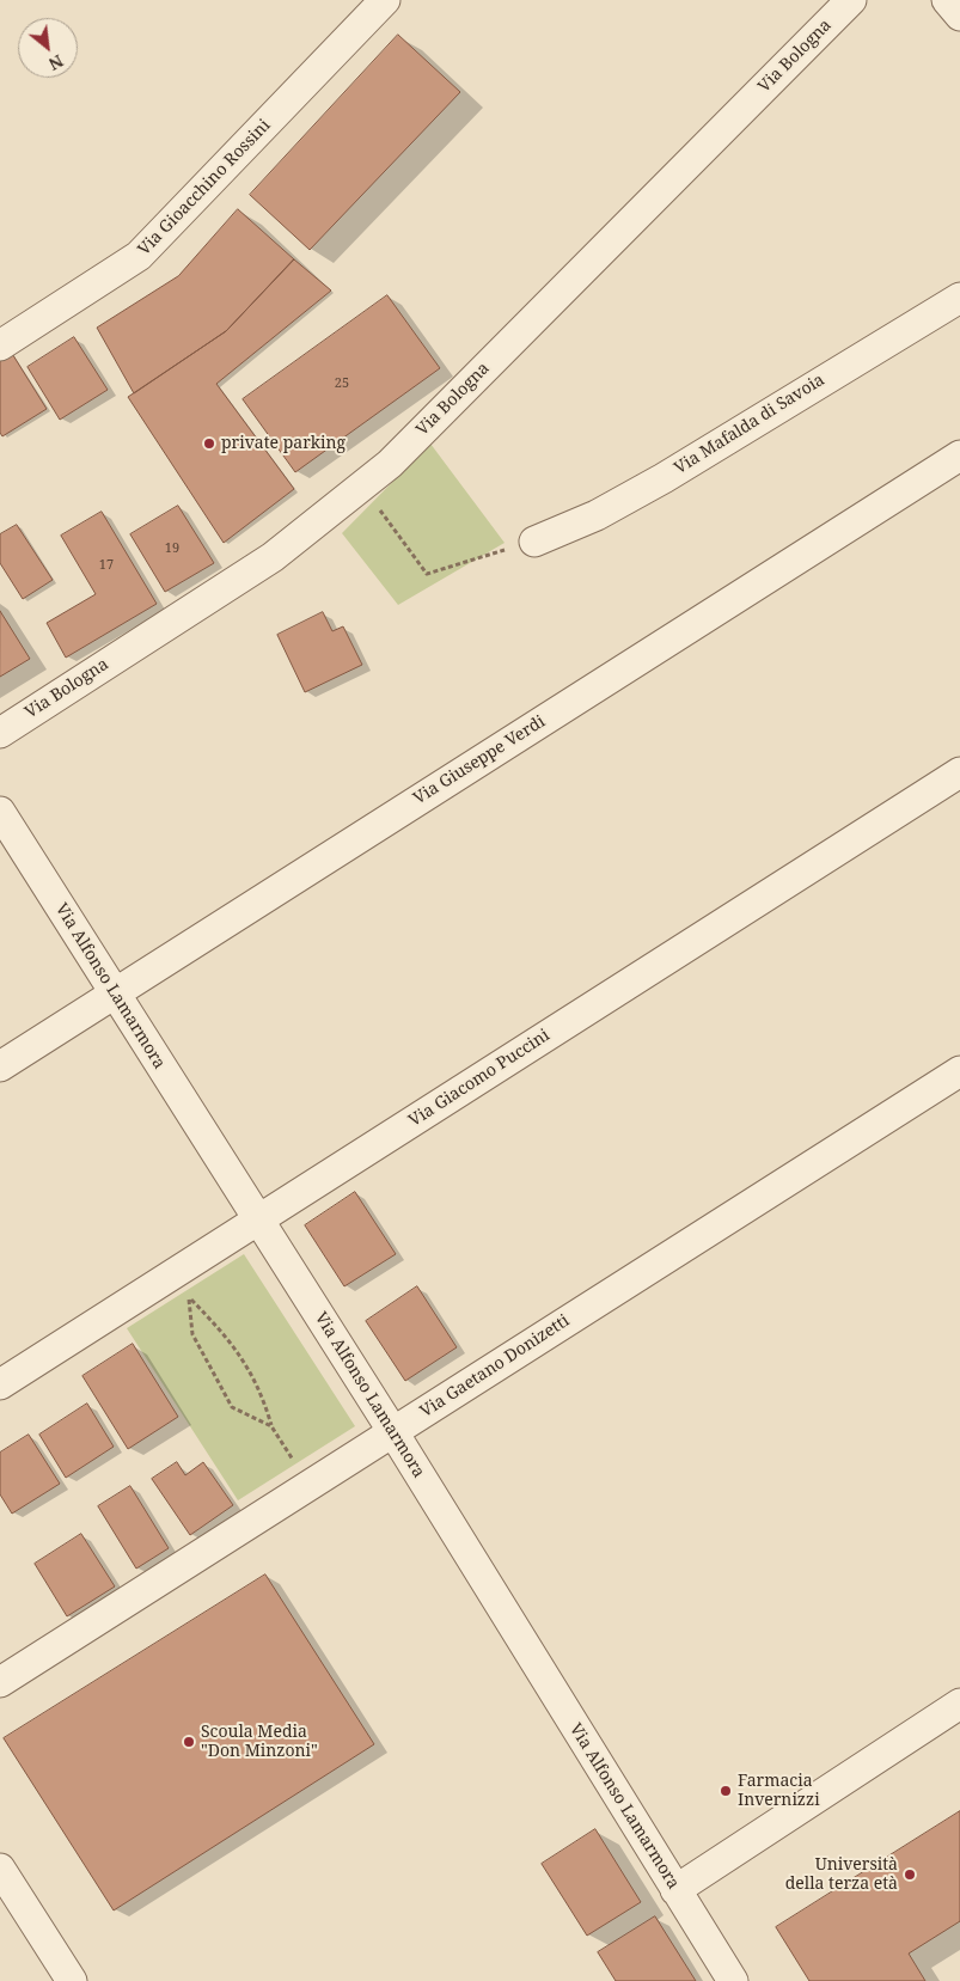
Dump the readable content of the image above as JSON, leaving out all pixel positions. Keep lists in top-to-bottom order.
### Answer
{
  "streets": {
    "street": [
      "Via Bologna",
      "Via Gioacchino Rossini",
      "Via Mafalda di Savoia",
      "Via Giuseppe Verdi",
      "Via Alfonso Lamarmora",
      "Via Giacomo Puccini",
      "Via Gaetano Donizetti"
    ]
  },
  "crossings": [
    ["Via Giuseppe Verdi", "Via Alfonso Lamarmora"],
    ["Via Alfonso Lamarmora", "Via Giacomo Puccini"],
    ["Via Alfonso Lamarmora", "Via Gaetano Donizetti"]
  ],
  "places": [
    "private parking",
    "Scoula Media \"Don Minzoni\"",
    "Farmacia Invernizzi",
    "Università della terza età"
  ],
  "house_numbers": ["25", "19", "17"],
  "north": "bottom right"
}
